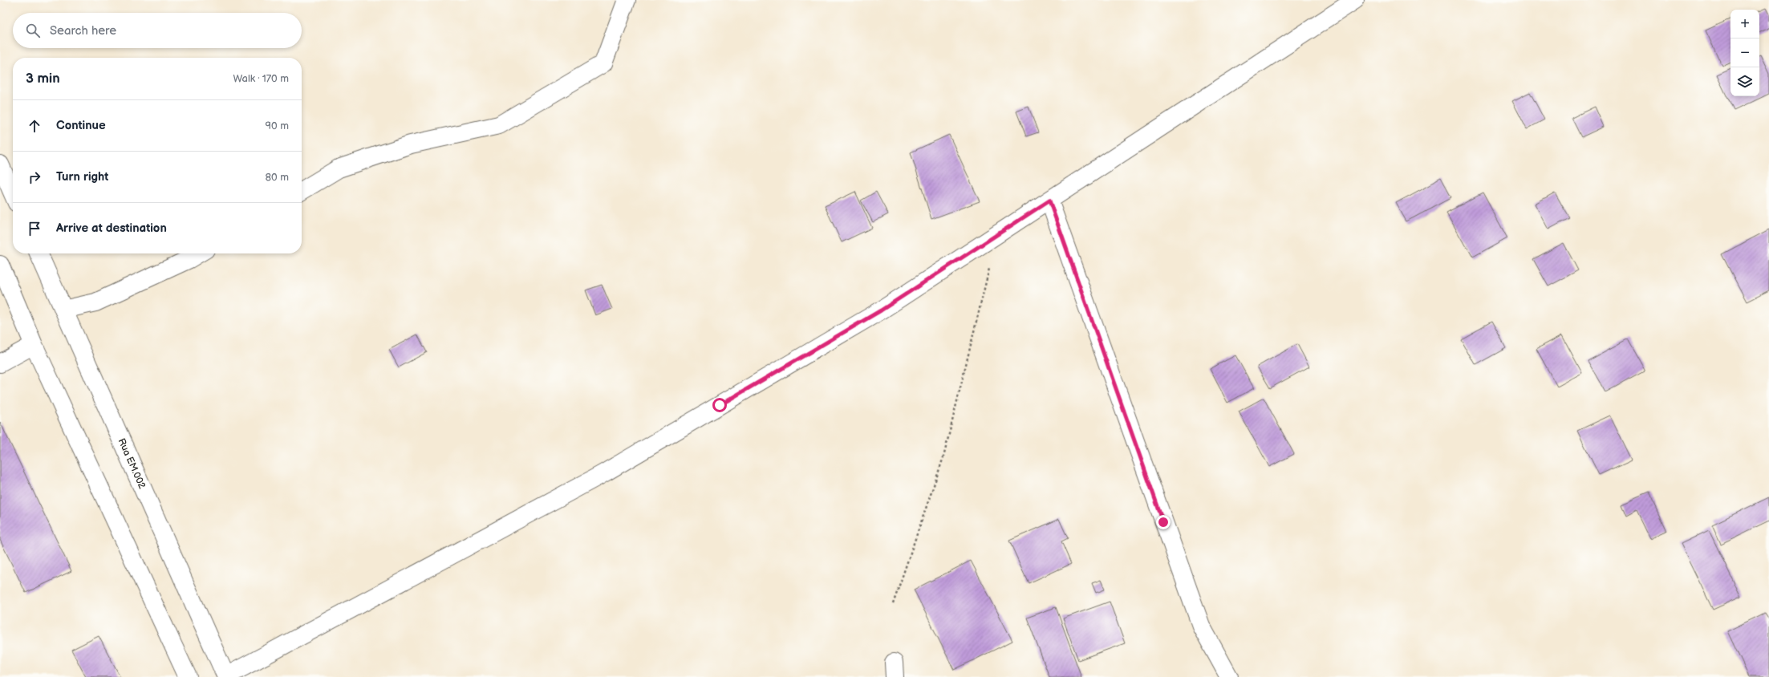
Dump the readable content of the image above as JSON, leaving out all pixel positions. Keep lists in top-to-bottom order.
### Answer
{
  "streets": {
    "street": ["Rua EM.002"]
  },
  "page": {
    "map_buttons": ["+", "−"],
    "search": "Search here",
    "heading": ["3 min", "Walk · 170 m"],
    "list": [
      ["Continue", "90 m"],
      ["Turn right", "80 m"],
      "Arrive at destination"
    ]
  }
}
